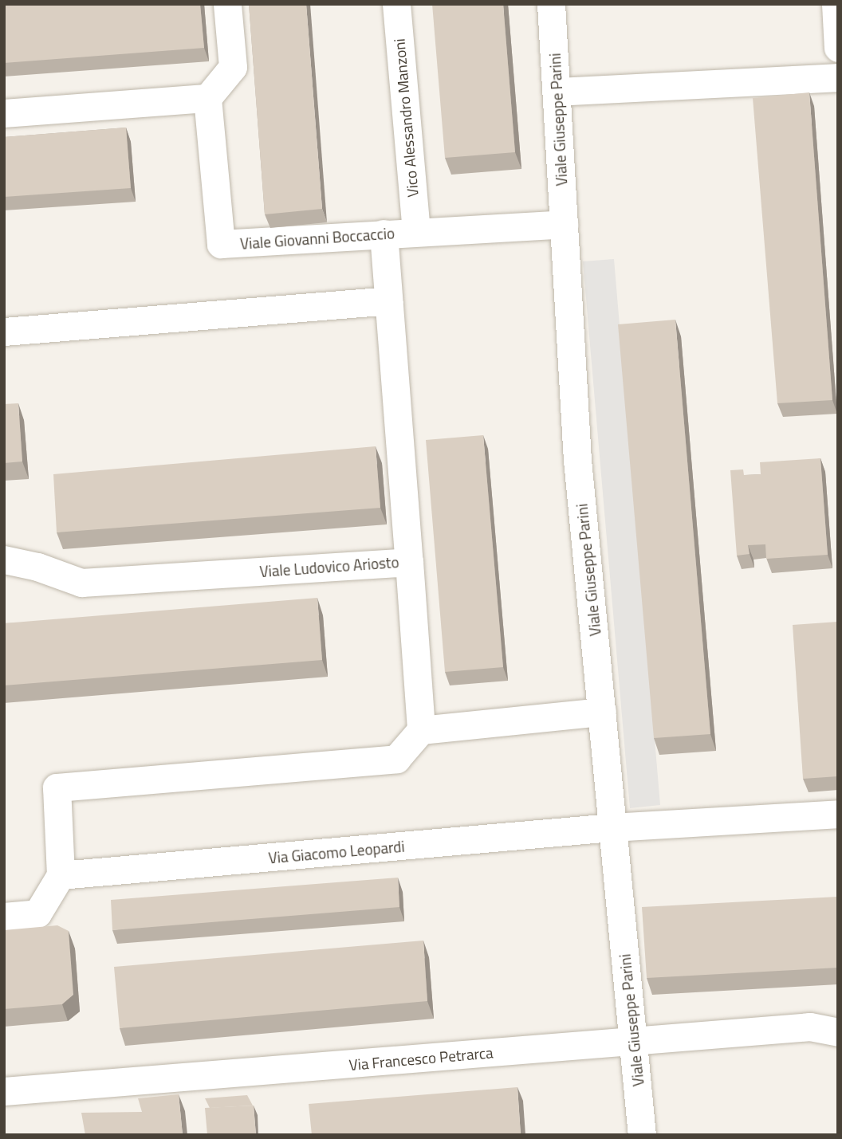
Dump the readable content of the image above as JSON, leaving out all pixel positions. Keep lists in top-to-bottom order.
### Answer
{
  "streets": {
    "street": [
      "Vico Alessandro Manzoni",
      "Viale Giuseppe Parini",
      "Viale Giovanni Boccaccio",
      "Viale Ludovico Ariosto",
      "Via Giacomo Leopardi",
      "Via Francesco Petrarca"
    ]
  },
  "crossings": [
    ["Vico Alessandro Manzoni", "Viale Giovanni Boccaccio"],
    ["Viale Giuseppe Parini", "Viale Giovanni Boccaccio"],
    ["Viale Giuseppe Parini", "Via Giacomo Leopardi"],
    ["Viale Giuseppe Parini", "Via Francesco Petrarca"]
  ]
}
